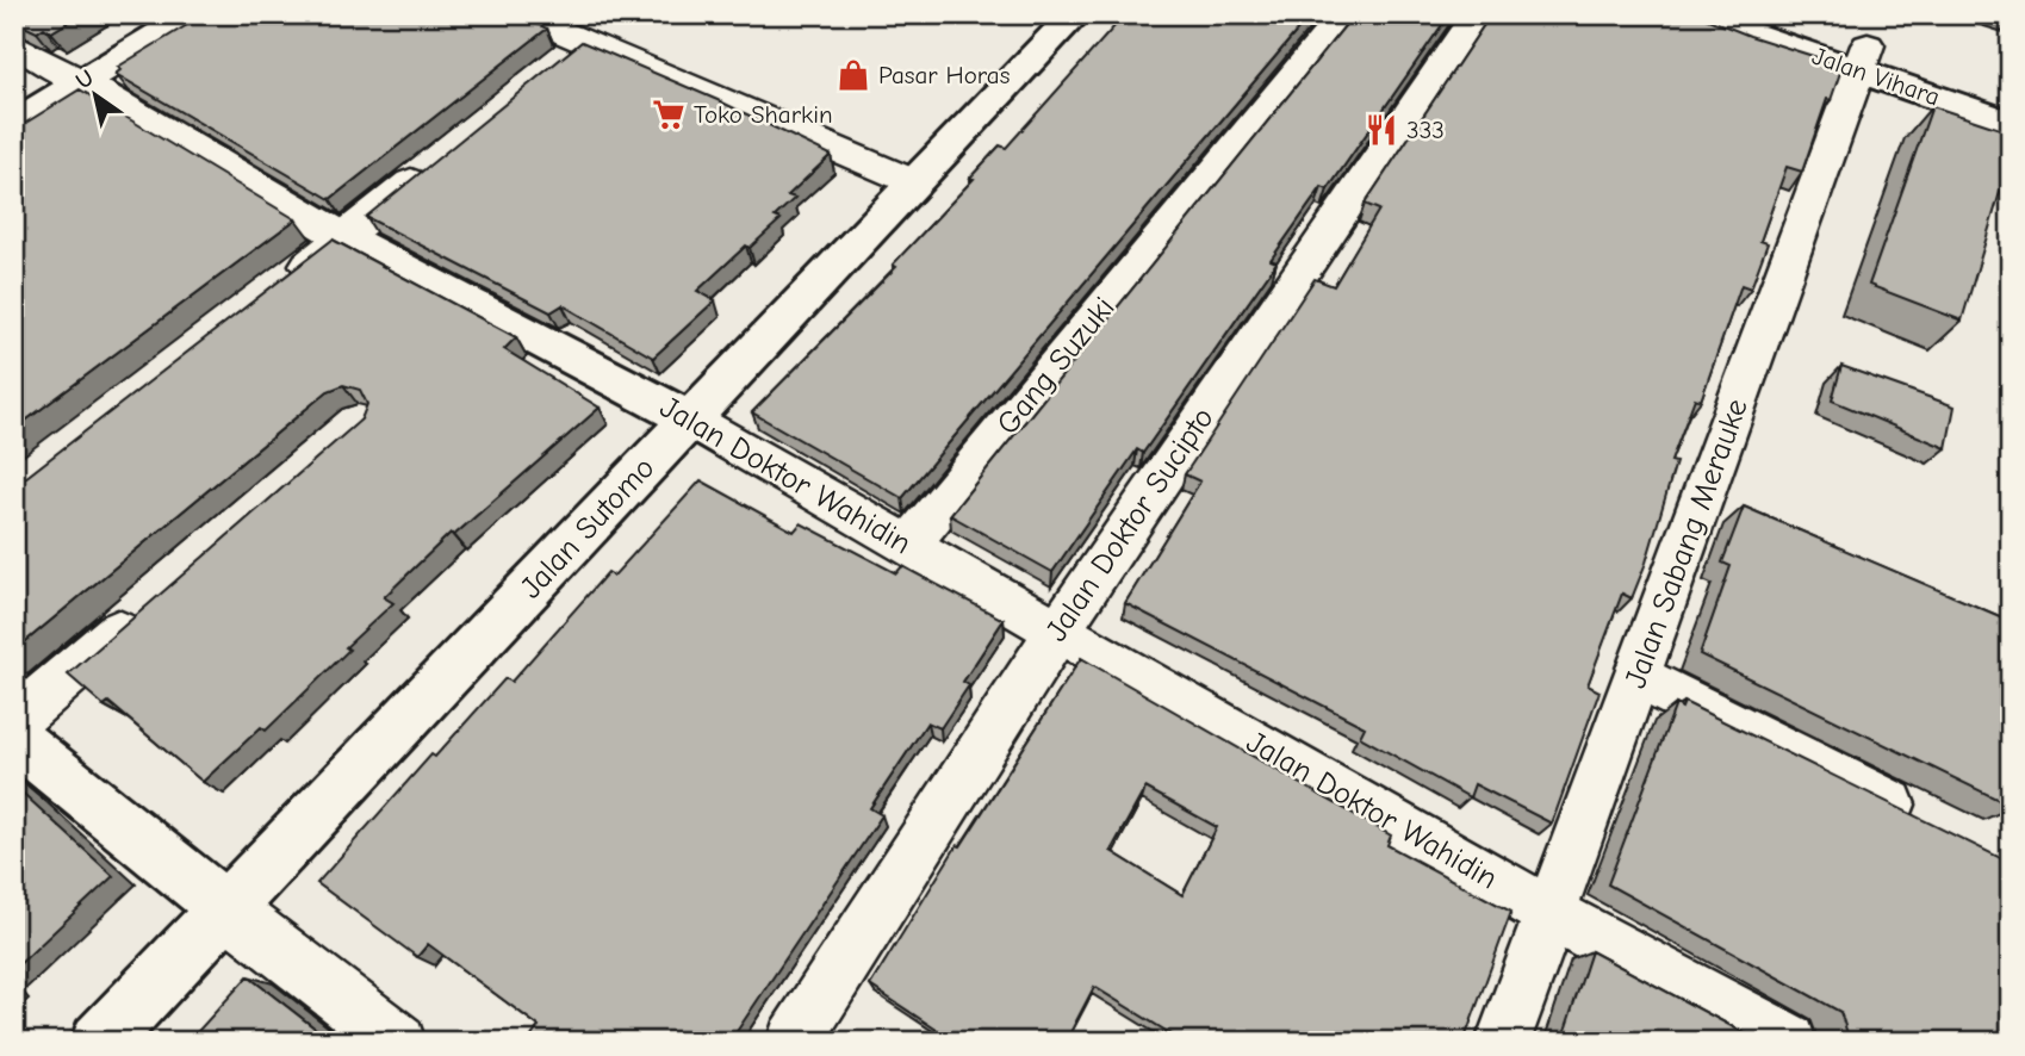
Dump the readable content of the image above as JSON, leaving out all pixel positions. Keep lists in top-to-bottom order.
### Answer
{
  "streets": {
    "street": [
      "Jalan Vihara",
      "Gang Suzuki",
      "Jalan Doktor Wahidin",
      "Jalan Doktor Sucipto",
      "Jalan Sutomo",
      "Jalan Sabang Merauke"
    ]
  },
  "crossings": [
    ["Jalan Vihara", "Jalan Sabang Merauke"],
    ["Gang Suzuki", "Jalan Doktor Wahidin"],
    ["Jalan Doktor Wahidin", "Jalan Doktor Sucipto"],
    ["Jalan Doktor Wahidin", "Jalan Sutomo"],
    ["Jalan Doktor Wahidin", "Jalan Sabang Merauke"]
  ],
  "places": {
    "shop": ["Pasar Horas"],
    "supermarket": ["Toko Sharkin"],
    "restaurant": ["333"]
  },
  "north": "top left"
}
